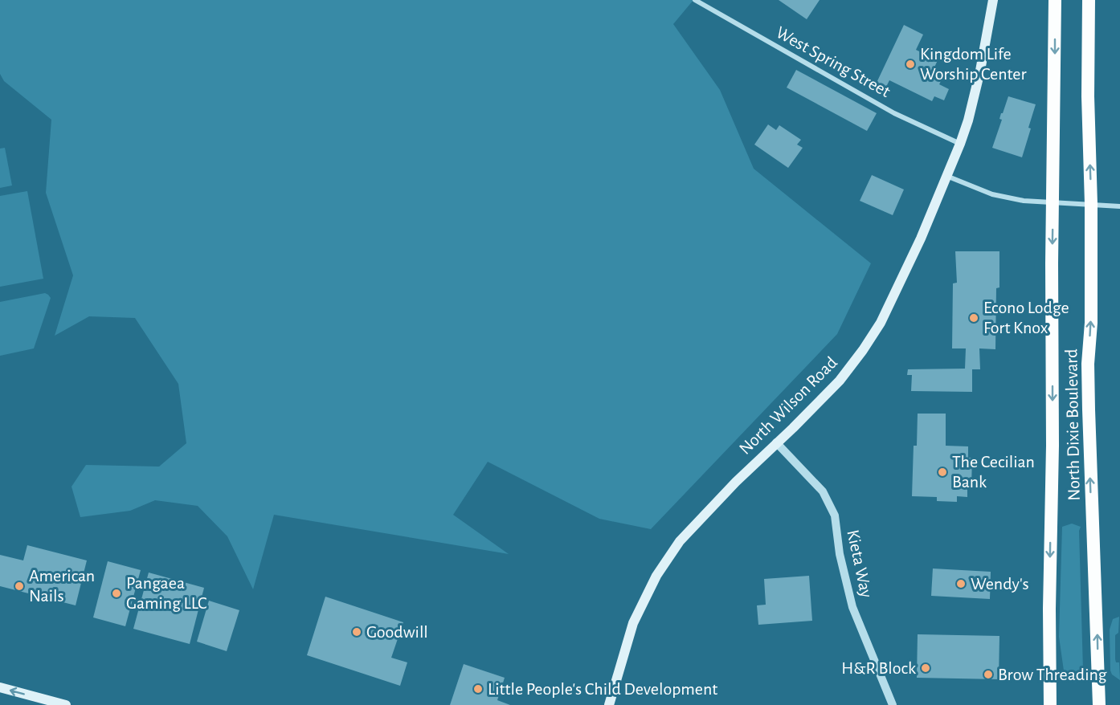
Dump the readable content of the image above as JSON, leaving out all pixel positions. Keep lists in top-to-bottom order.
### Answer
{
  "streets": {
    "highway": ["North Dixie Boulevard"],
    "main road": ["North Wilson Road"],
    "street": ["West Spring Street", "Kieta Way"]
  },
  "crossings": [
    ["West Spring Street", "North Wilson Road"],
    ["North Wilson Road", "Kieta Way"]
  ],
  "places": [
    "Kingdom Life Worship Center",
    "Econo Lodge Fort Knox",
    "The Cecilian Bank",
    "Wendy's",
    "American Nails",
    "Pangaea Gaming LLC",
    "Goodwill",
    "H&R Block",
    "Brow Threading",
    "Little People's Child Development"
  ]
}
